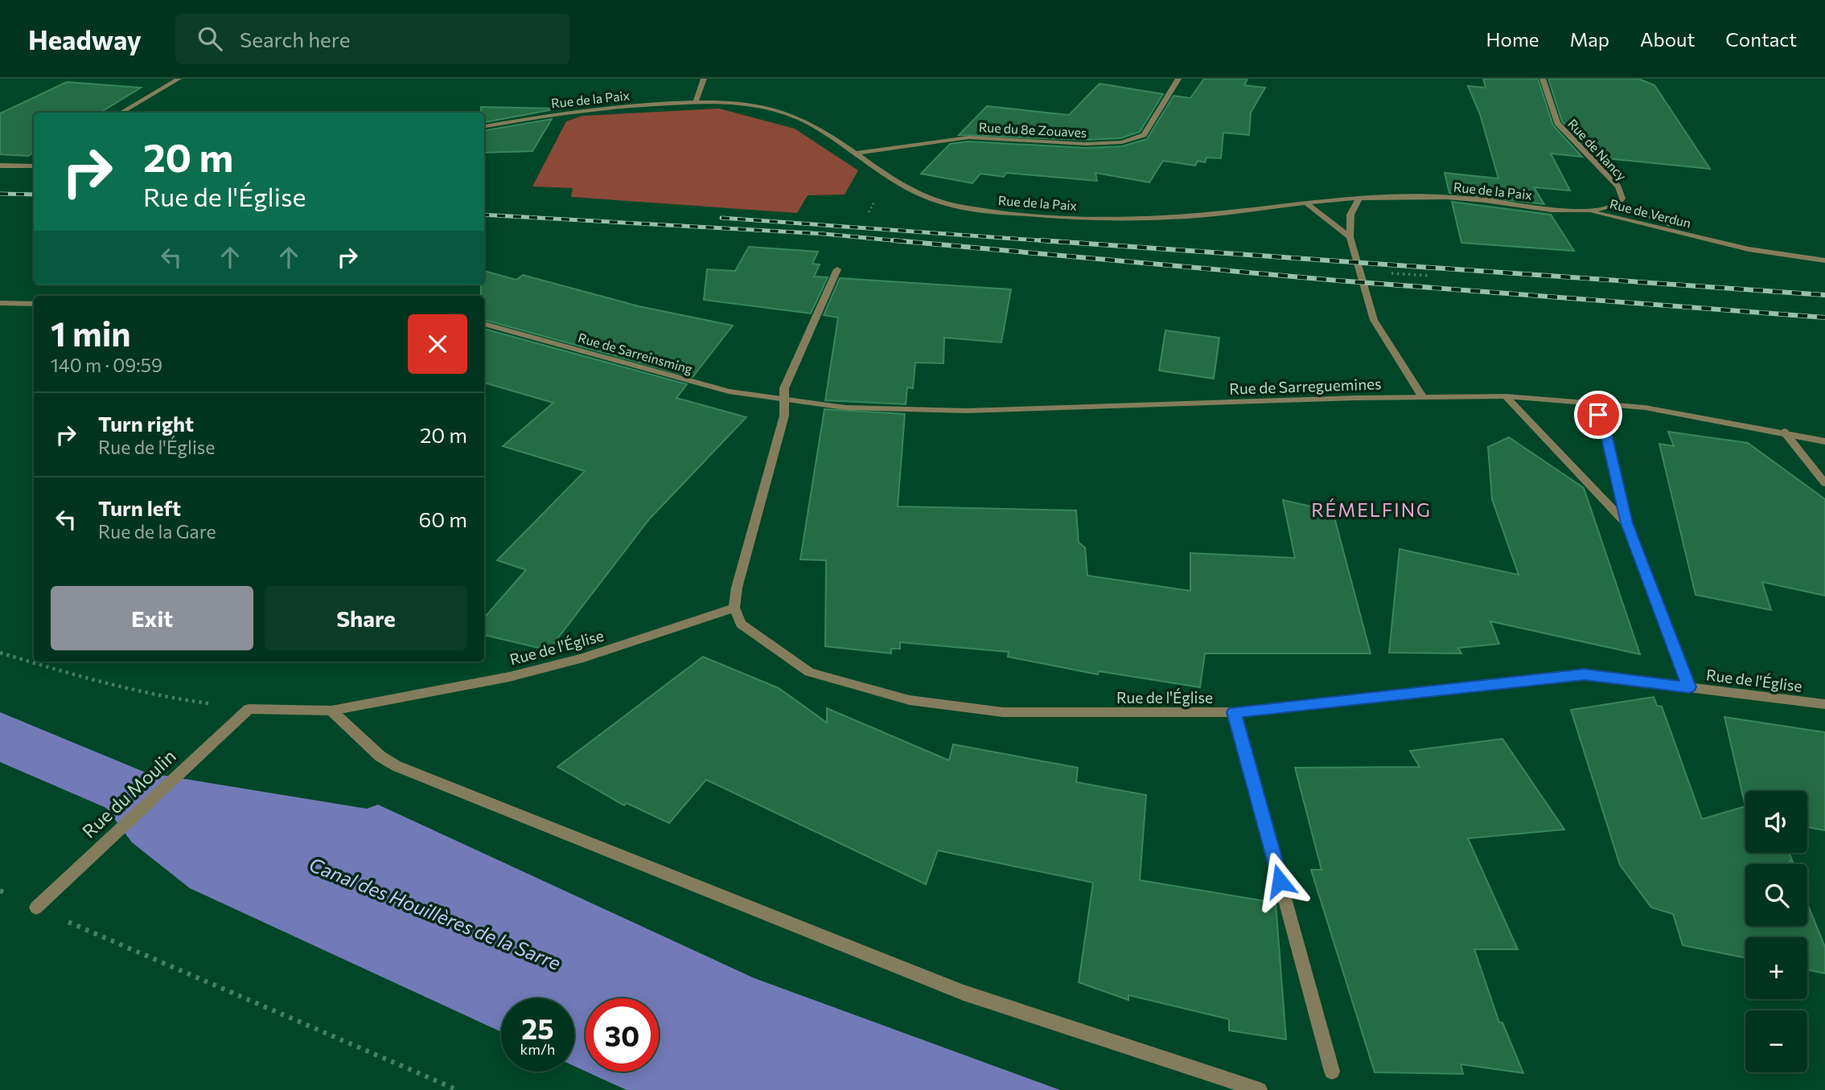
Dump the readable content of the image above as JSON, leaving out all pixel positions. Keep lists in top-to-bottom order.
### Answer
{
  "streets": {
    "street": [
      "Rue de la Paix",
      "Rue du 8e Zouaves",
      "Rue de Nancy",
      "Rue de Verdun",
      "Rue de Sarreinsming",
      "Rue de Sarreguemines",
      "Rue de l'Église",
      "Rue du Moulin"
    ]
  },
  "crossings": [
    ["Rue de la Paix", "Rue du 8e Zouaves"],
    ["Rue de la Paix", "Rue de Nancy"],
    ["Rue de la Paix", "Rue de Verdun"],
    ["Rue de Nancy", "Rue de Verdun"],
    ["Rue de Sarreinsming", "Rue de Sarreguemines"],
    ["Rue de l'Église", "Rue du Moulin"]
  ],
  "districts": ["RÉMELFING"],
  "water": ["Canal des Houillères de la Sarre"],
  "page": {
    "header": "Headway",
    "search": "Search here",
    "nav": [
      "Home",
      "Map",
      "About",
      "Contact"
    ],
    "turn": ["20 m", "Rue de l'Église"],
    "heading": ["1 min", "140 m · 09:59"],
    "list": [
      {
        "name": "Turn right",
        "note": "Rue de l'Église",
        "value": "20 m"
      },
      {
        "name": "Turn left",
        "note": "Rue de la Gare",
        "value": "60 m"
      }
    ],
    "buttons": ["Exit", "Share"],
    "map_buttons": ["+", "−"],
    "speed": "25 km/h",
    "limit": "30"
  }
}
